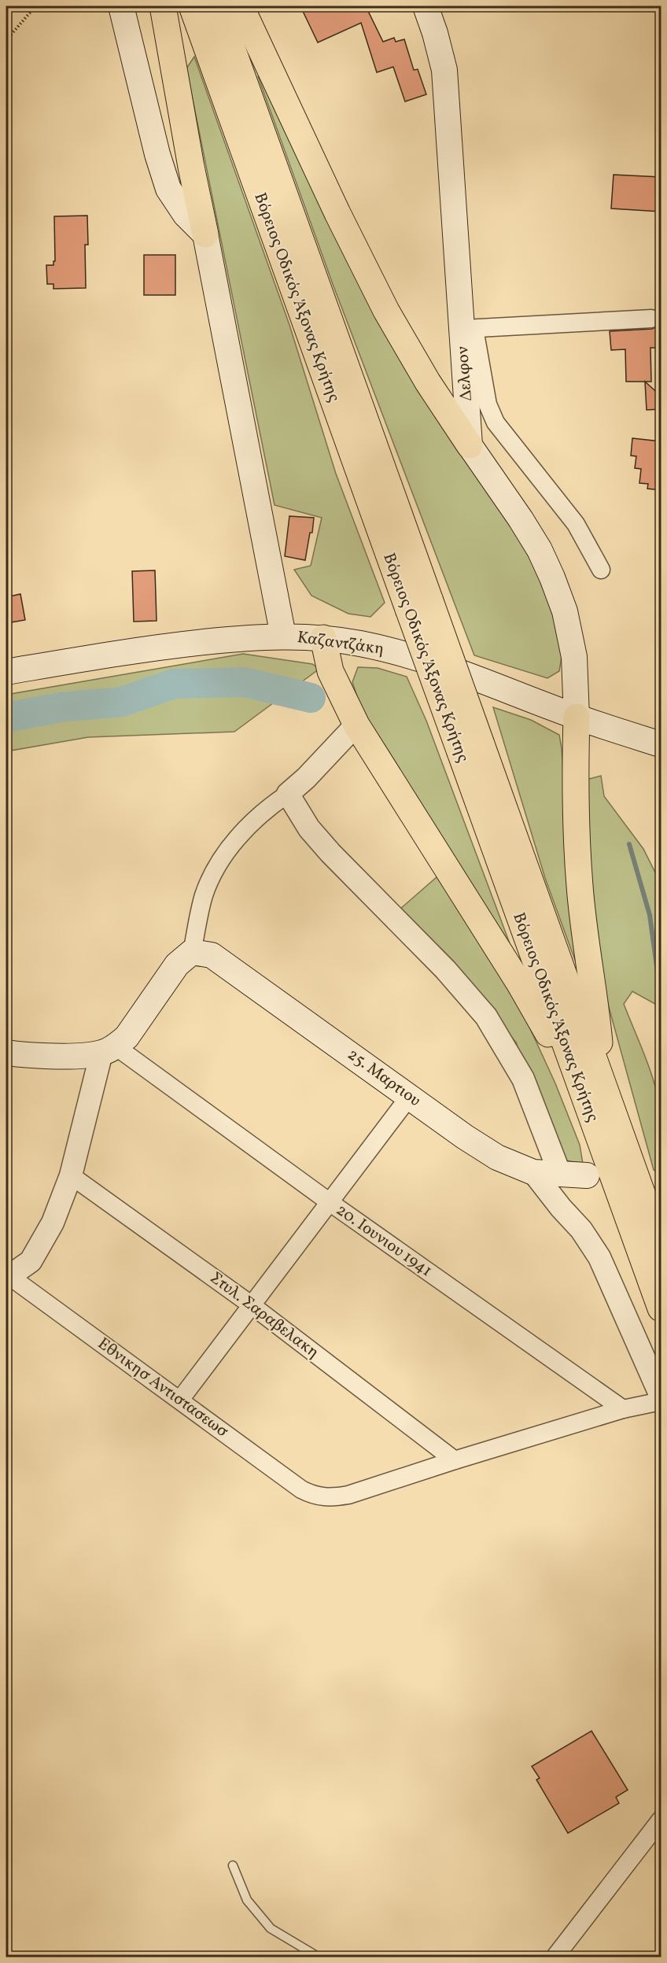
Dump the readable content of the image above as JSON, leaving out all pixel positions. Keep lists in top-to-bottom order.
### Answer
{
  "streets": {
    "highway": ["Βόρειος Οδικός Άξονας Κρήτης"],
    "main road": ["Δελφον", "Καζαντζάκη", "25. Μαρτιου"],
    "street": ["20. Ιουνιου 1941", "Στυλ. Σαραβελακη", "Εθνικησ Αντιστασεωσ"]
  },
  "crossings": [
    ["Στυλ. Σαραβελακη", "Εθνικησ Αντιστασεωσ"]
  ]
}
